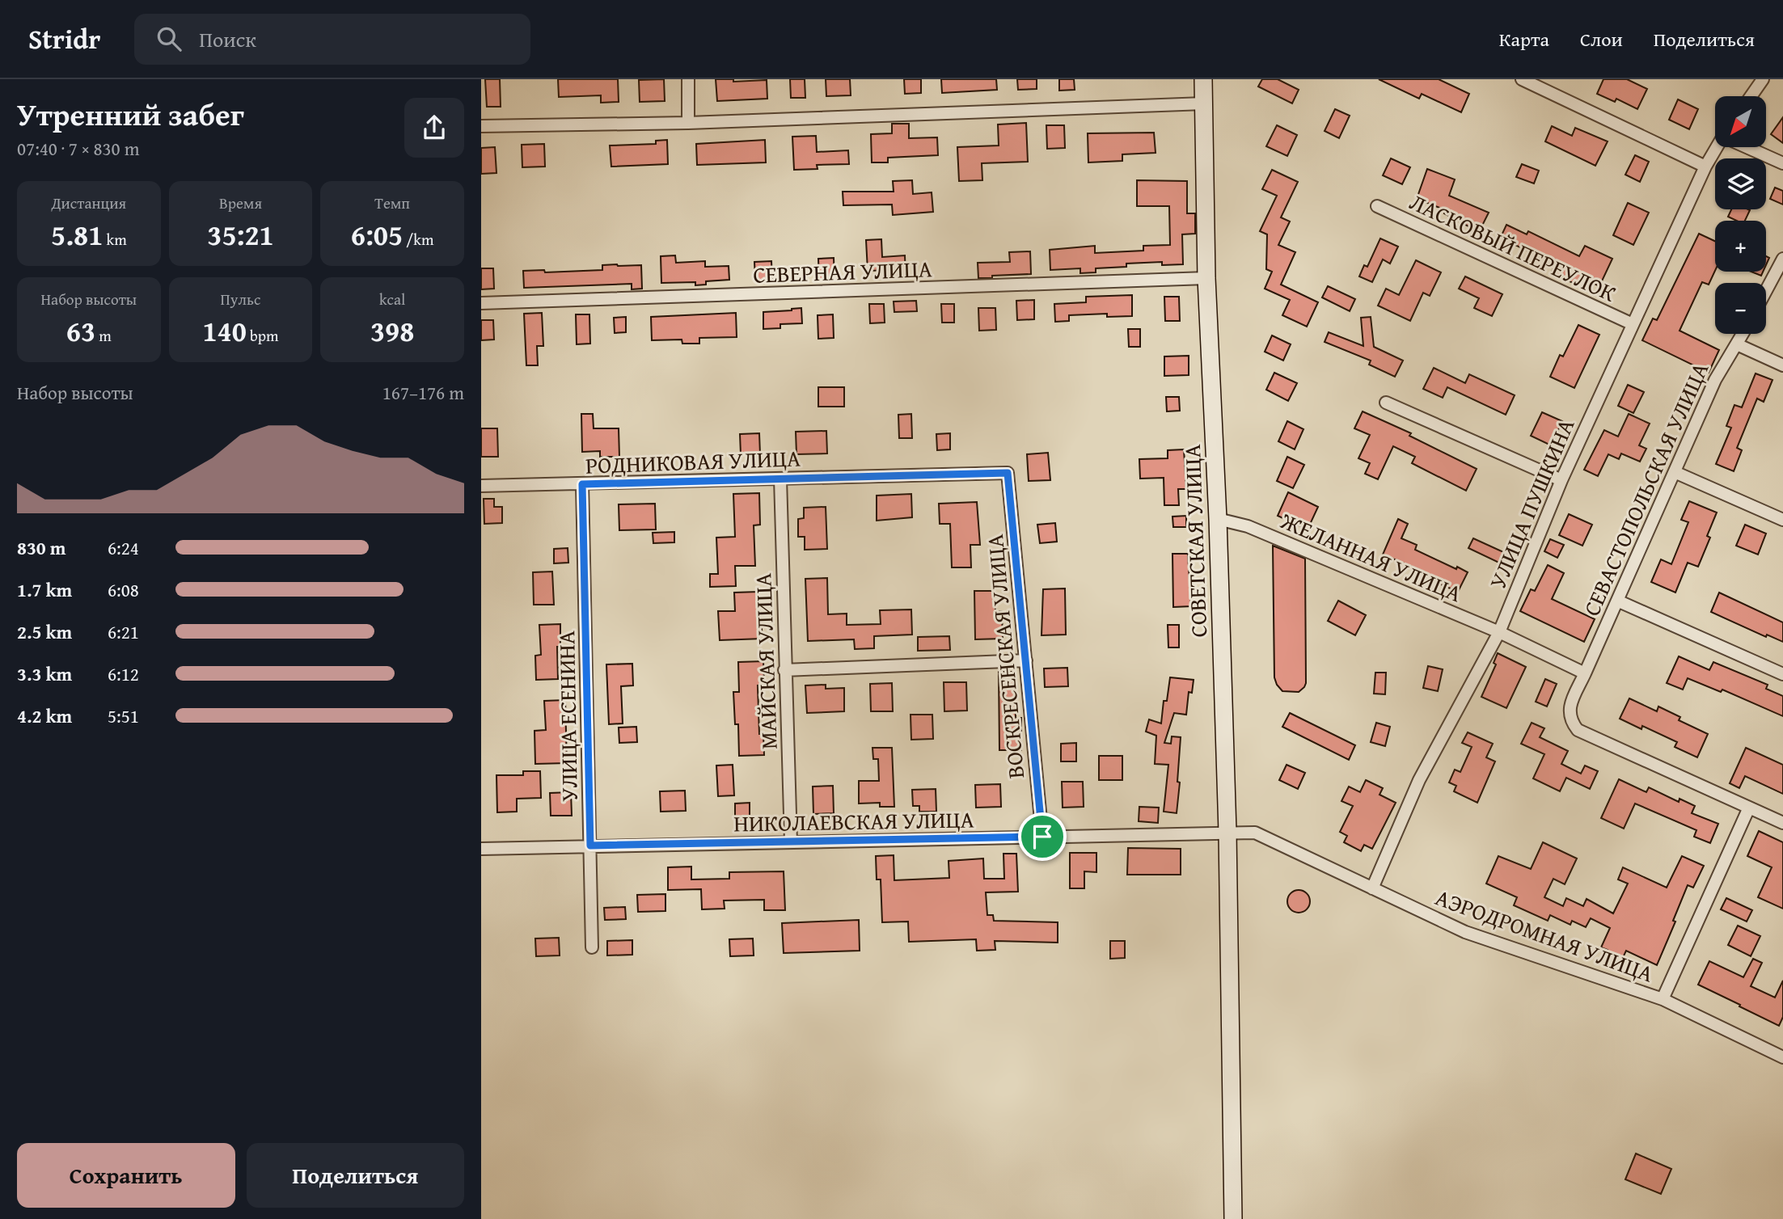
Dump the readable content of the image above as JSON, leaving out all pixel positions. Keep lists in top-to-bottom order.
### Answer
{
  "streets": {
    "main road": ["СОВЕТСКАЯ УЛИЦА"],
    "street": [
      "ЛАСКОВЫЙ ПЕРЕУЛОК",
      "СЕВЕРНАЯ УЛИЦА",
      "РОДНИКОВАЯ УЛИЦА",
      "СЕВАСТОПОЛЬСКАЯ УЛИЦА",
      "УЛИЦА ПУШКИНА",
      "ЖЕЛАННАЯ УЛИЦА",
      "ВОСКРЕСЕНСКАЯ УЛИЦА",
      "МАЙСКАЯ УЛИЦА",
      "УЛИЦА ЕСЕНИНА",
      "НИКОЛАЕВСКАЯ УЛИЦА",
      "АЭРОДРОМНАЯ УЛИЦА"
    ]
  },
  "crossings": [
    ["ЛАСКОВЫЙ ПЕРЕУЛОК", "УЛИЦА ПУШКИНА"],
    ["СЕВЕРНАЯ УЛИЦА", "СОВЕТСКАЯ УЛИЦА"],
    ["РОДНИКОВАЯ УЛИЦА", "ВОСКРЕСЕНСКАЯ УЛИЦА"],
    ["РОДНИКОВАЯ УЛИЦА", "МАЙСКАЯ УЛИЦА"],
    ["РОДНИКОВАЯ УЛИЦА", "УЛИЦА ЕСЕНИНА"],
    ["СЕВАСТОПОЛЬСКАЯ УЛИЦА", "ЖЕЛАННАЯ УЛИЦА"],
    ["УЛИЦА ПУШКИНА", "ЖЕЛАННАЯ УЛИЦА"],
    ["УЛИЦА ПУШКИНА", "АЭРОДРОМНАЯ УЛИЦА"],
    ["СОВЕТСКАЯ УЛИЦА", "ЖЕЛАННАЯ УЛИЦА"],
    ["СОВЕТСКАЯ УЛИЦА", "НИКОЛАЕВСКАЯ УЛИЦА"],
    ["СОВЕТСКАЯ УЛИЦА", "АЭРОДРОМНАЯ УЛИЦА"],
    ["ВОСКРЕСЕНСКАЯ УЛИЦА", "НИКОЛАЕВСКАЯ УЛИЦА"],
    ["МАЙСКАЯ УЛИЦА", "НИКОЛАЕВСКАЯ УЛИЦА"],
    ["УЛИЦА ЕСЕНИНА", "НИКОЛАЕВСКАЯ УЛИЦА"],
    ["НИКОЛАЕВСКАЯ УЛИЦА", "АЭРОДРОМНАЯ УЛИЦА"]
  ],
  "north": "bottom left",
  "page": {
    "header": "Stridr",
    "search": "Поиск",
    "nav": ["Карта", "Слои", "Поделиться"],
    "heading": ["Утренний забег", "07:40 · 7 × 830 m"],
    "map_buttons": ["+", "−"],
    "stats": [
      ["Дистанция", "5.81 km"],
      ["Время", "35:21"],
      ["Темп", "6:05 /km"],
      ["Набор высоты", "63 m"],
      ["Пульс", "140 bpm"],
      ["kcal", "398"]
    ],
    "chart": ["Набор высоты", "167–176 m"],
    "list": [
      {
        "name": "830 m",
        "note": "6:24"
      },
      {
        "name": "1.7 km",
        "note": "6:08"
      },
      {
        "name": "2.5 km",
        "note": "6:21"
      },
      {
        "name": "3.3 km",
        "note": "6:12"
      },
      {
        "name": "4.2 km",
        "note": "5:51"
      }
    ],
    "buttons": ["Сохранить", "Поделиться"]
  }
}
